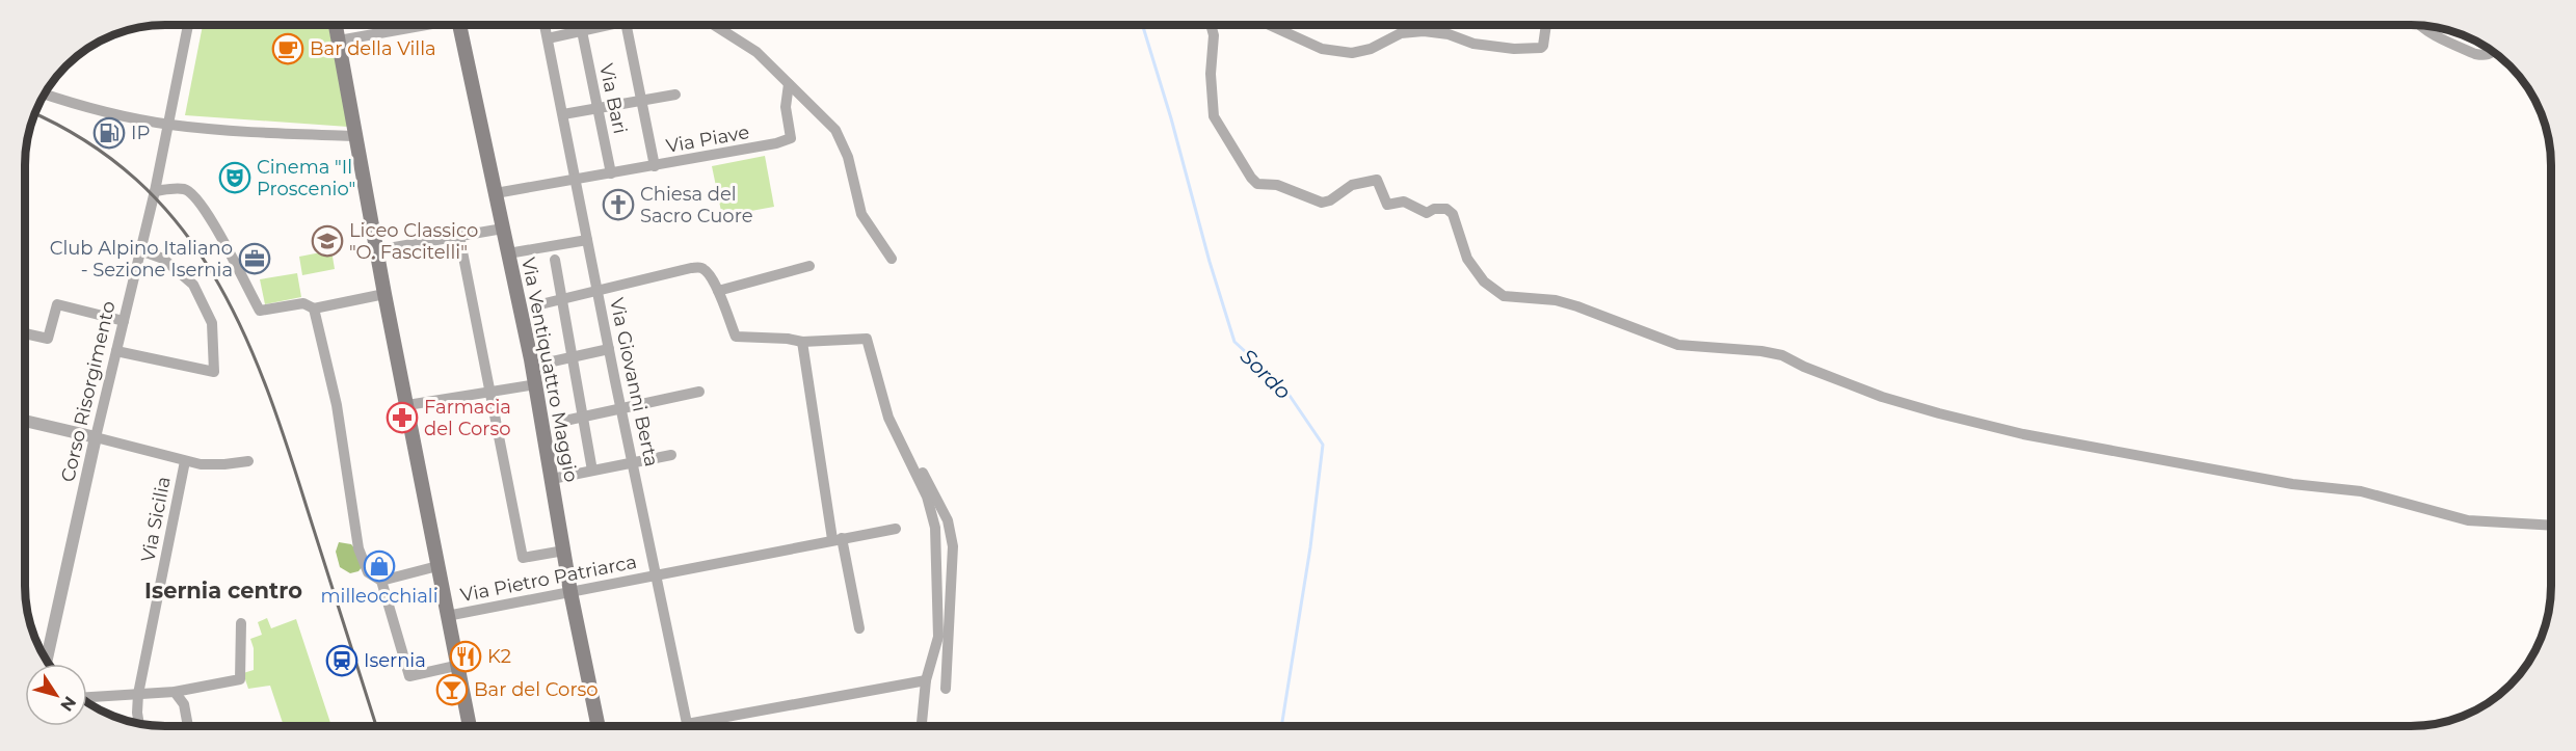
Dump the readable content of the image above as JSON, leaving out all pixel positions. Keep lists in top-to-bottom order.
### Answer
{
  "streets": {
    "main road": ["Via Ventiquattro Maggio"],
    "street": [
      "Via Bari",
      "Via Piave",
      "Via Giovanni Berta",
      "Corso Risorgimento",
      "Via Sicilia",
      "Via Pietro Patriarca"
    ]
  },
  "crossings": [
    ["Via Bari", "Via Piave"],
    ["Via Piave", "Via Ventiquattro Maggio"],
    ["Via Piave", "Via Giovanni Berta"],
    ["Via Ventiquattro Maggio", "Via Pietro Patriarca"],
    ["Via Giovanni Berta", "Via Pietro Patriarca"]
  ],
  "districts": ["Isernia centro"],
  "water": ["Sordo"],
  "places": {
    "cafe": ["Bar della Villa"],
    "fuel station": ["IP"],
    "theatre": ["Cinema \"Il Proscenio\""],
    "church": ["Chiesa del Sacro Cuore"],
    "school or university": ["Liceo Classico \"O. Fascitelli\""],
    "office": ["Club Alpino Italiano - Sezione Isernia"],
    "pharmacy": ["Farmacia del Corso"],
    "shop": ["milleocchiali"],
    "restaurant": ["K2"],
    "station": ["Isernia"],
    "bar": ["Bar del Corso"]
  },
  "north": "bottom right"
}
